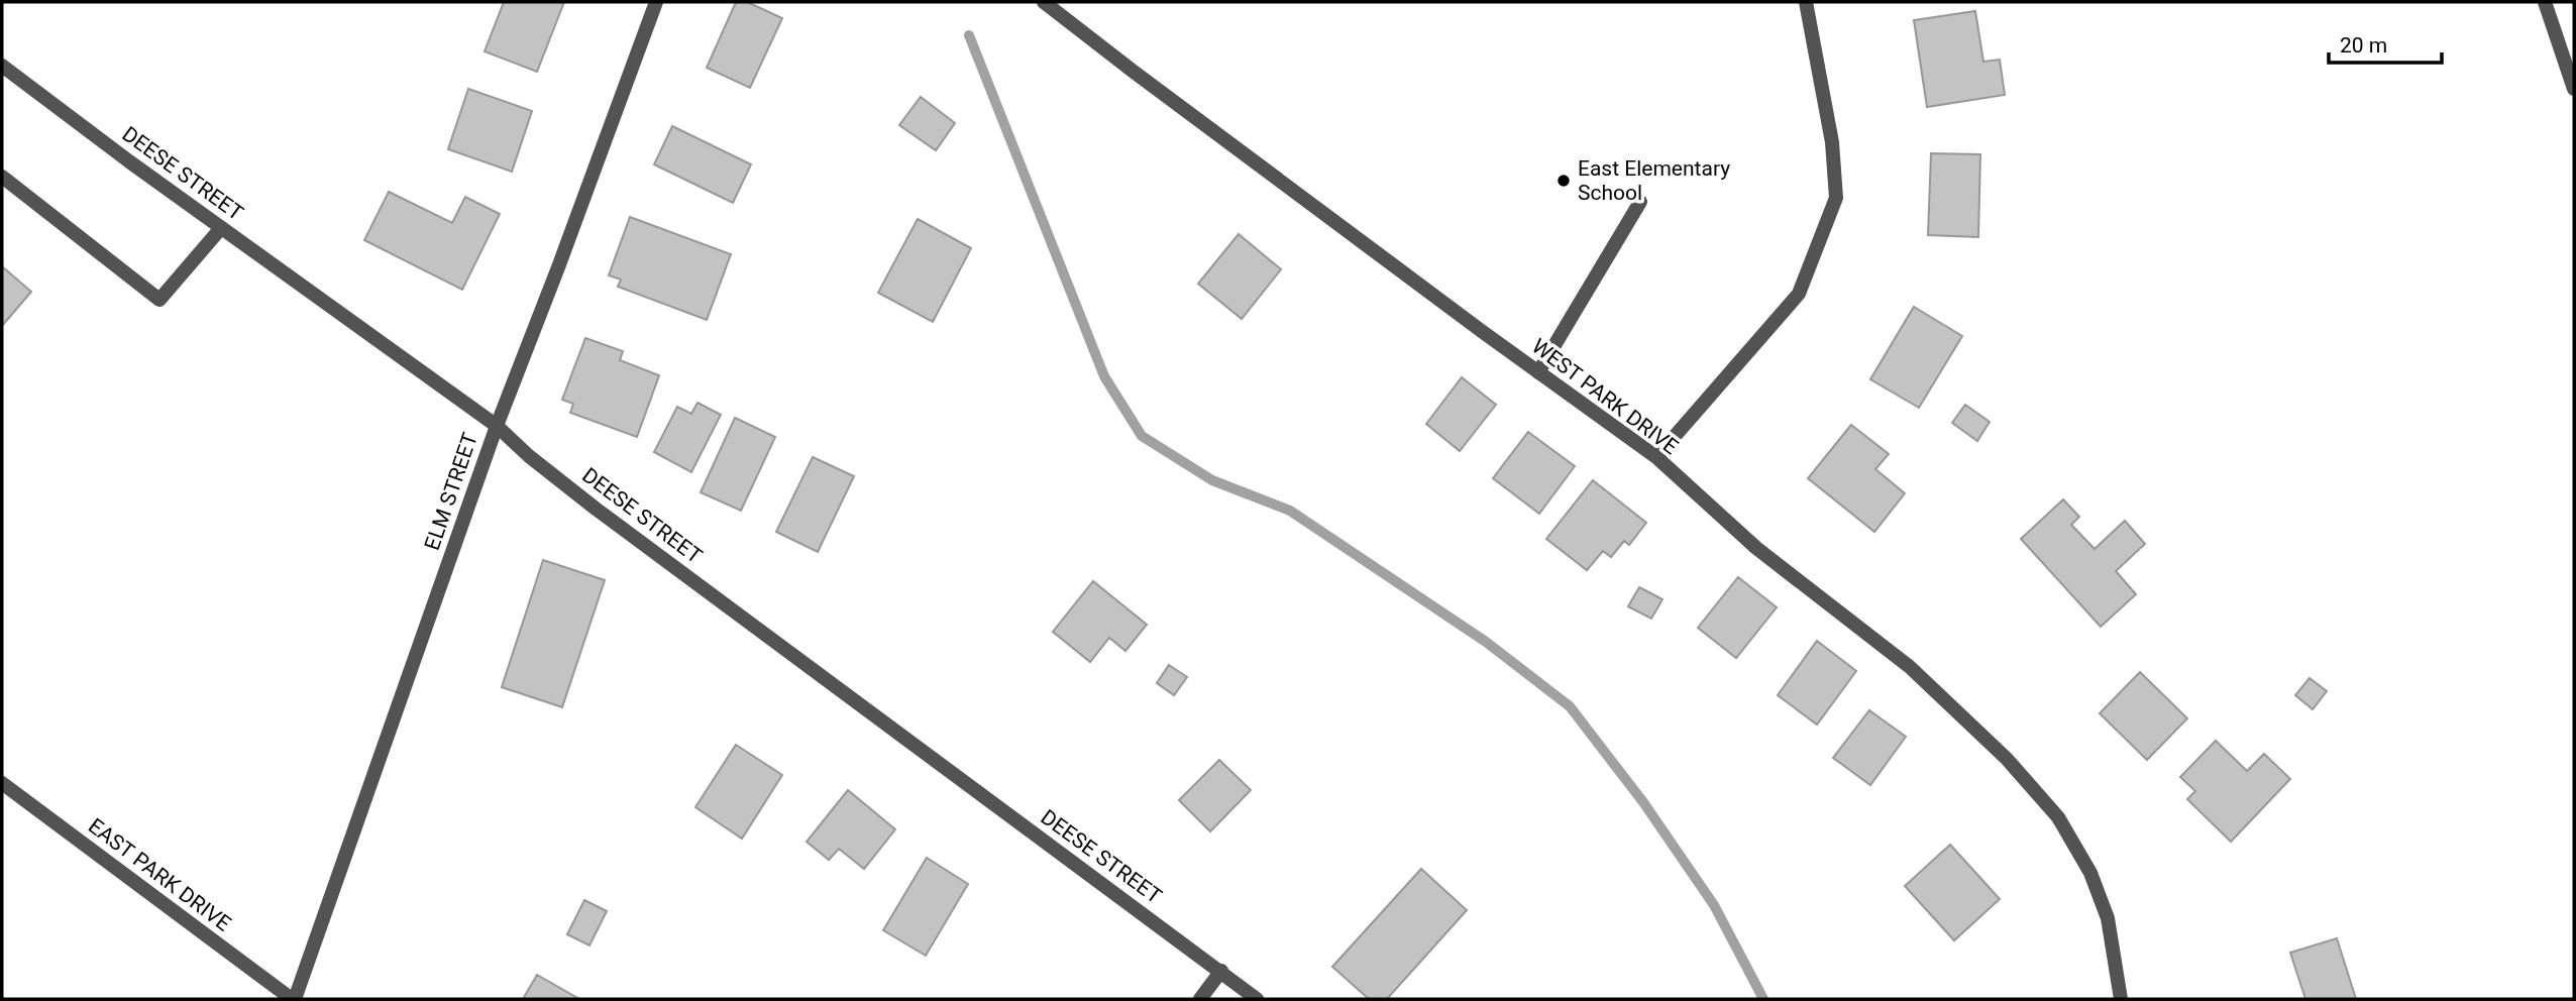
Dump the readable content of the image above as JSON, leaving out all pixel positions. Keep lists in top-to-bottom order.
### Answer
{
  "streets": {
    "street": [
      "DEESE STREET",
      "WEST PARK DRIVE",
      "ELM STREET",
      "EAST PARK DRIVE"
    ]
  },
  "crossings": [
    ["DEESE STREET", "ELM STREET"],
    ["ELM STREET", "EAST PARK DRIVE"]
  ],
  "places": ["East Elementary School"],
  "scale_bar": "20 m"
}
